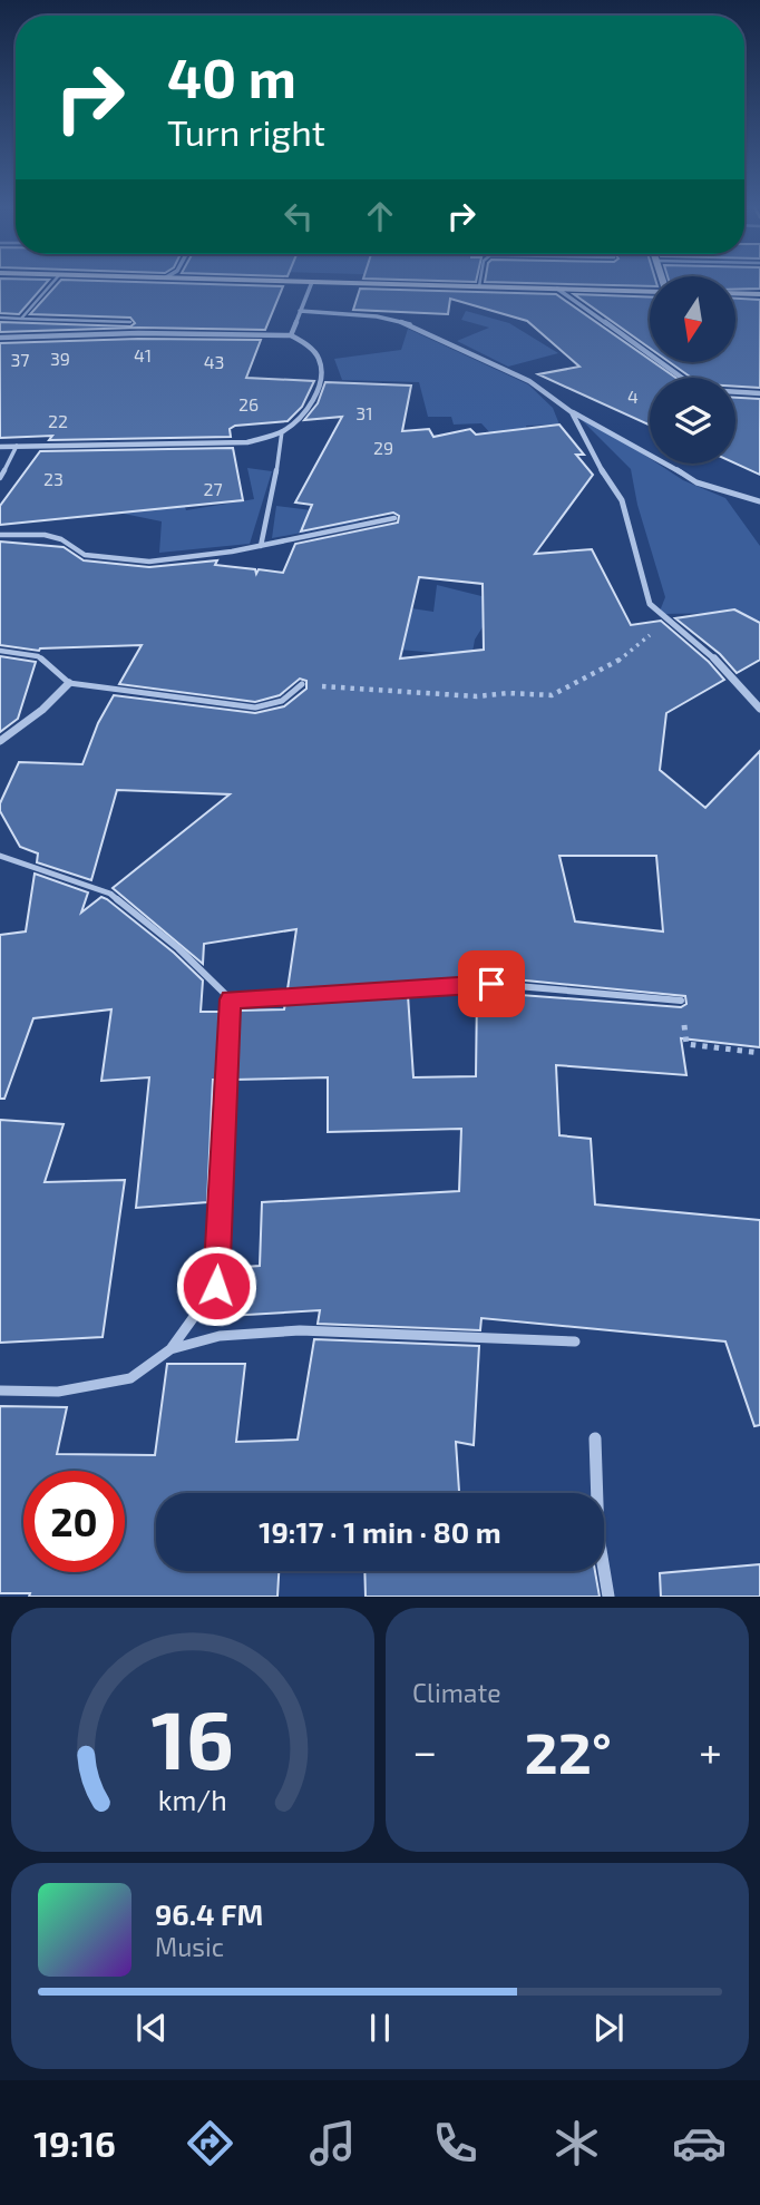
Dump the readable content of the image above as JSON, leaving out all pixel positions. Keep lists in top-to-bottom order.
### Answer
{
  "house_numbers": [
    "41",
    "39",
    "37",
    "43",
    "4",
    "26",
    "31",
    "22",
    "29",
    "23",
    "27"
  ],
  "north": "bottom",
  "page": {
    "turn": ["40 m", "Turn right"],
    "limit": "20",
    "trip": "19:17 · 1 min · 80 m",
    "tile": "Climate",
    "heat": ["−", "22°", "+"],
    "song": ["96.4 FM", "Music"],
    "tabs": "19:16",
    "gauge": ["16", "km/h"]
  }
}
